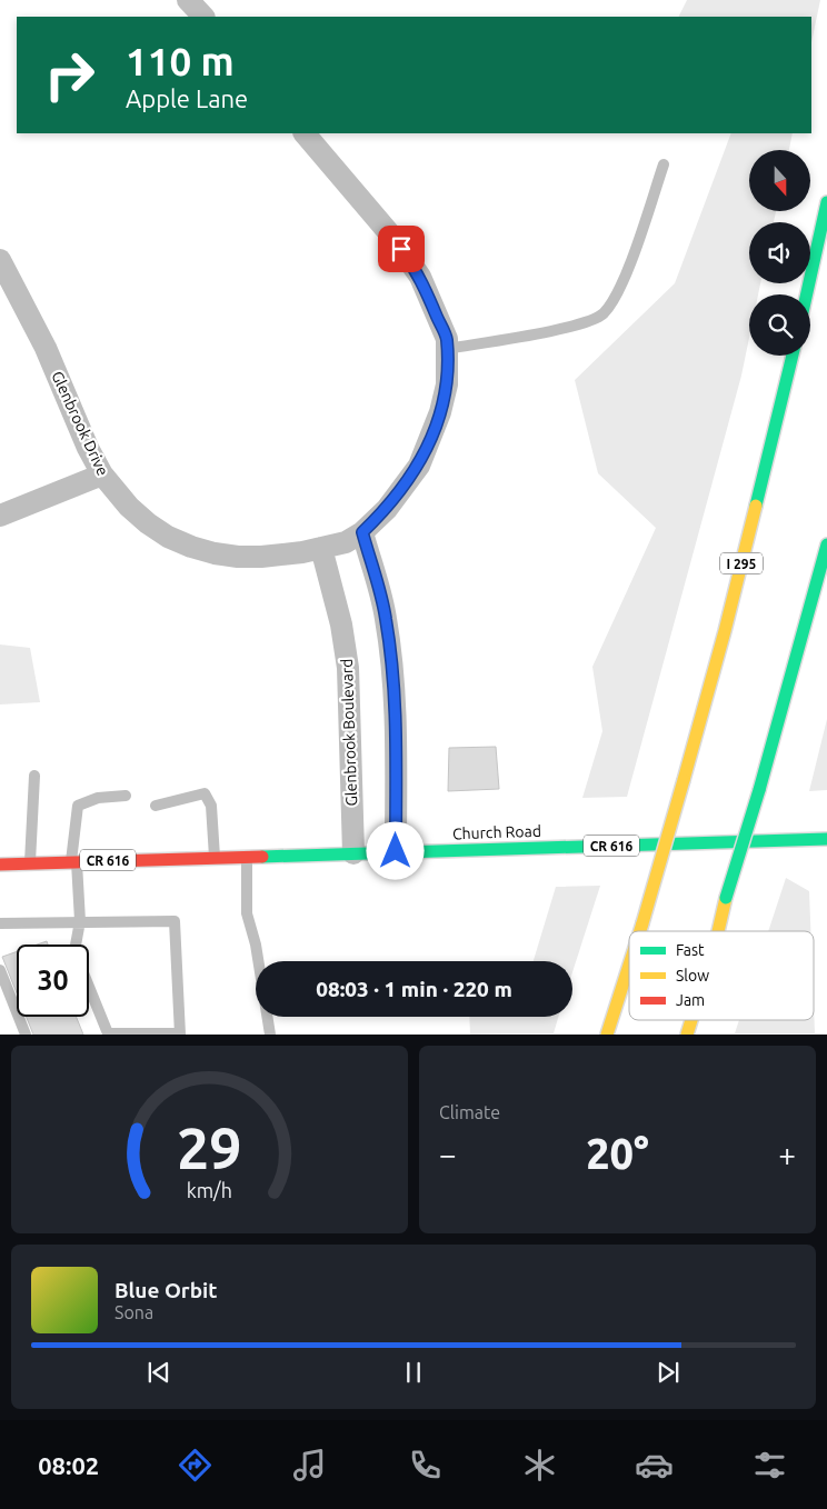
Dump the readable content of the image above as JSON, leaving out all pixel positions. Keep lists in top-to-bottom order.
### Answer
{
  "streets": {
    "main road": ["I 295", "Church Road", "CR 616"],
    "street": ["Glenbrook Drive", "Glenbrook Boulevard"]
  },
  "crossings": [
    ["Glenbrook Drive", "Glenbrook Boulevard"],
    ["Glenbrook Boulevard", "Church Road"]
  ],
  "legend": ["Fast", "Slow", "Jam"],
  "north": "bottom",
  "page": {
    "turn": ["110 m", "Apple Lane"],
    "limit": "30",
    "trip": "08:03 · 1 min · 220 m",
    "tile": "Climate",
    "heat": ["−", "20°", "+"],
    "song": ["Blue Orbit", "Sona"],
    "tabs": "08:02",
    "gauge": ["29", "km/h"]
  }
}
